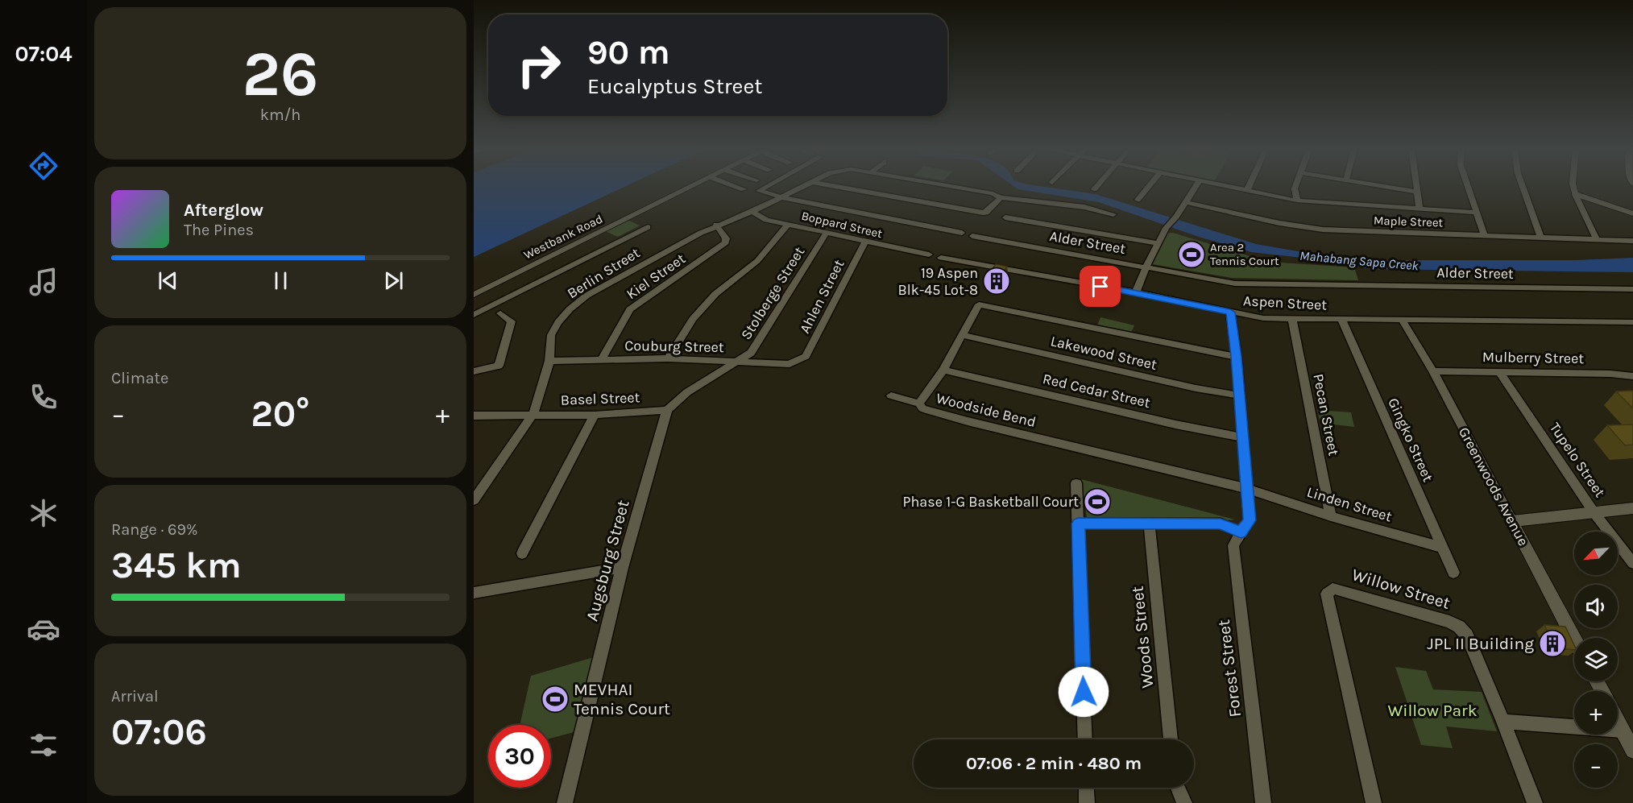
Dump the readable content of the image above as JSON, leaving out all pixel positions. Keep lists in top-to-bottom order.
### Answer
{
  "streets": {
    "street": [
      "Maple Street",
      "Boppard Street",
      "Westbank Road",
      "Alder Street",
      "Berlin Street",
      "Kiel Street",
      "Stolberge Street",
      "Ahlen Street",
      "Aspen Street",
      "Couburg Street",
      "Lakewood Street",
      "Mulberry Street",
      "Red Cedar Street",
      "Basel Street",
      "Woodside Bend",
      "Pecan Street",
      "Gingko Street",
      "Tupelo Street",
      "Greenwoods Avenue",
      "Linden Street",
      "Augsburg Street",
      "Willow Street",
      "Woods Street",
      "Forest Street"
    ]
  },
  "crossings": [
    ["Boppard Street", "Berlin Street"],
    ["Boppard Street", "Stolberge Street"],
    ["Boppard Street", "Ahlen Street"],
    ["Berlin Street", "Kiel Street"],
    ["Berlin Street", "Couburg Street"],
    ["Berlin Street", "Basel Street"],
    ["Kiel Street", "Couburg Street"],
    ["Stolberge Street", "Couburg Street"],
    ["Ahlen Street", "Couburg Street"],
    ["Aspen Street", "Pecan Street"],
    ["Aspen Street", "Gingko Street"],
    ["Aspen Street", "Greenwoods Avenue"],
    ["Aspen Street", "Forest Street"],
    ["Lakewood Street", "Woodside Bend"],
    ["Lakewood Street", "Forest Street"],
    ["Mulberry Street", "Tupelo Street"],
    ["Mulberry Street", "Greenwoods Avenue"],
    ["Red Cedar Street", "Woodside Bend"],
    ["Red Cedar Street", "Forest Street"],
    ["Basel Street", "Augsburg Street"],
    ["Woodside Bend", "Linden Street"],
    ["Woodside Bend", "Forest Street"],
    ["Pecan Street", "Linden Street"],
    ["Gingko Street", "Linden Street"],
    ["Linden Street", "Forest Street"]
  ],
  "water": ["Mahabang Sapa Creek"],
  "parks": ["Willow Park"],
  "places": {
    "sports": ["Area 2 Tennis Court", "Phase 1-G Basketball Court", "MEVHAI Tennis Court"],
    "building": ["19 Aspen Blk-45 Lot-8", "JPL II Building"]
  },
  "north": "bottom left",
  "page": {
    "tabs": "07:04",
    "tile": [
      ["26", "km/h"],
      "Climate",
      ["Range · 69%", "345 km"],
      ["Arrival", "07:06"]
    ],
    "turn": ["90 m", "Eucalyptus Street"],
    "song": ["Afterglow", "The Pines"],
    "heat": ["−", "20°", "+"],
    "map_buttons": ["+", "−"],
    "limit": "30",
    "trip": "07:06 · 2 min · 480 m"
  }
}
